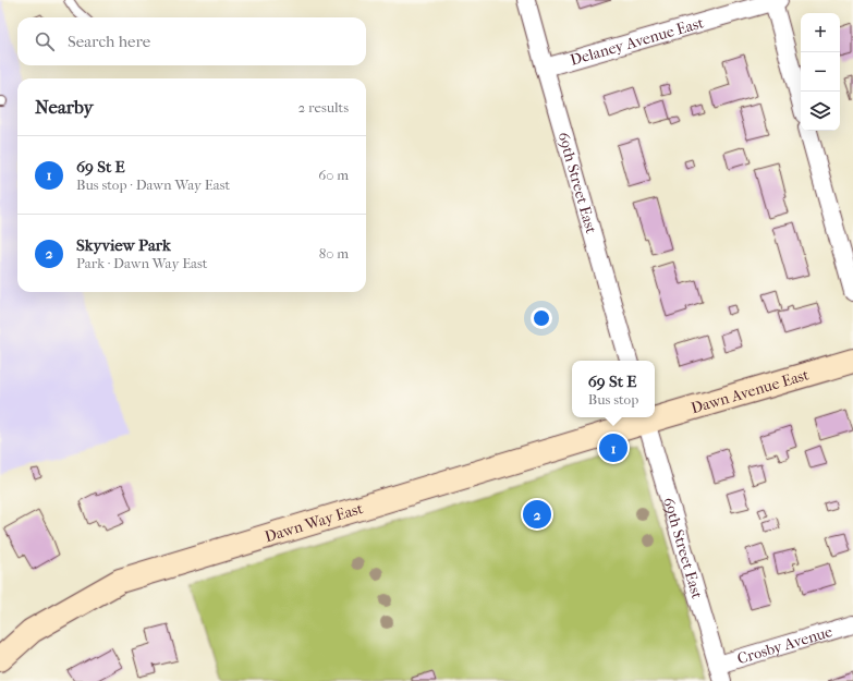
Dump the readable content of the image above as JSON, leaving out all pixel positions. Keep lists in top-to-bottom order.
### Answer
{
  "streets": {
    "street": [
      "Delaney Avenue East",
      "69th Street East",
      "Dawn Avenue East",
      "Dawn Way East",
      "Crosby Avenue"
    ]
  },
  "crossings": [
    ["Delaney Avenue East", "69th Street East"],
    ["69th Street East", "Dawn Way East"],
    ["69th Street East", "Crosby Avenue"]
  ],
  "page": {
    "map_buttons": ["+", "−"],
    "search": "Search here",
    "heading": ["Nearby", "2 results"],
    "list": [
      {
        "mark": "1",
        "name": "69 St E",
        "note": "Bus stop · Dawn Way East",
        "value": "60 m"
      },
      {
        "mark": "2",
        "name": "Skyview Park",
        "note": "Park · Dawn Way East",
        "value": "80 m"
      }
    ],
    "popup": ["69 St E", "Bus stop"],
    "pins": ["1", "2"]
  }
}
